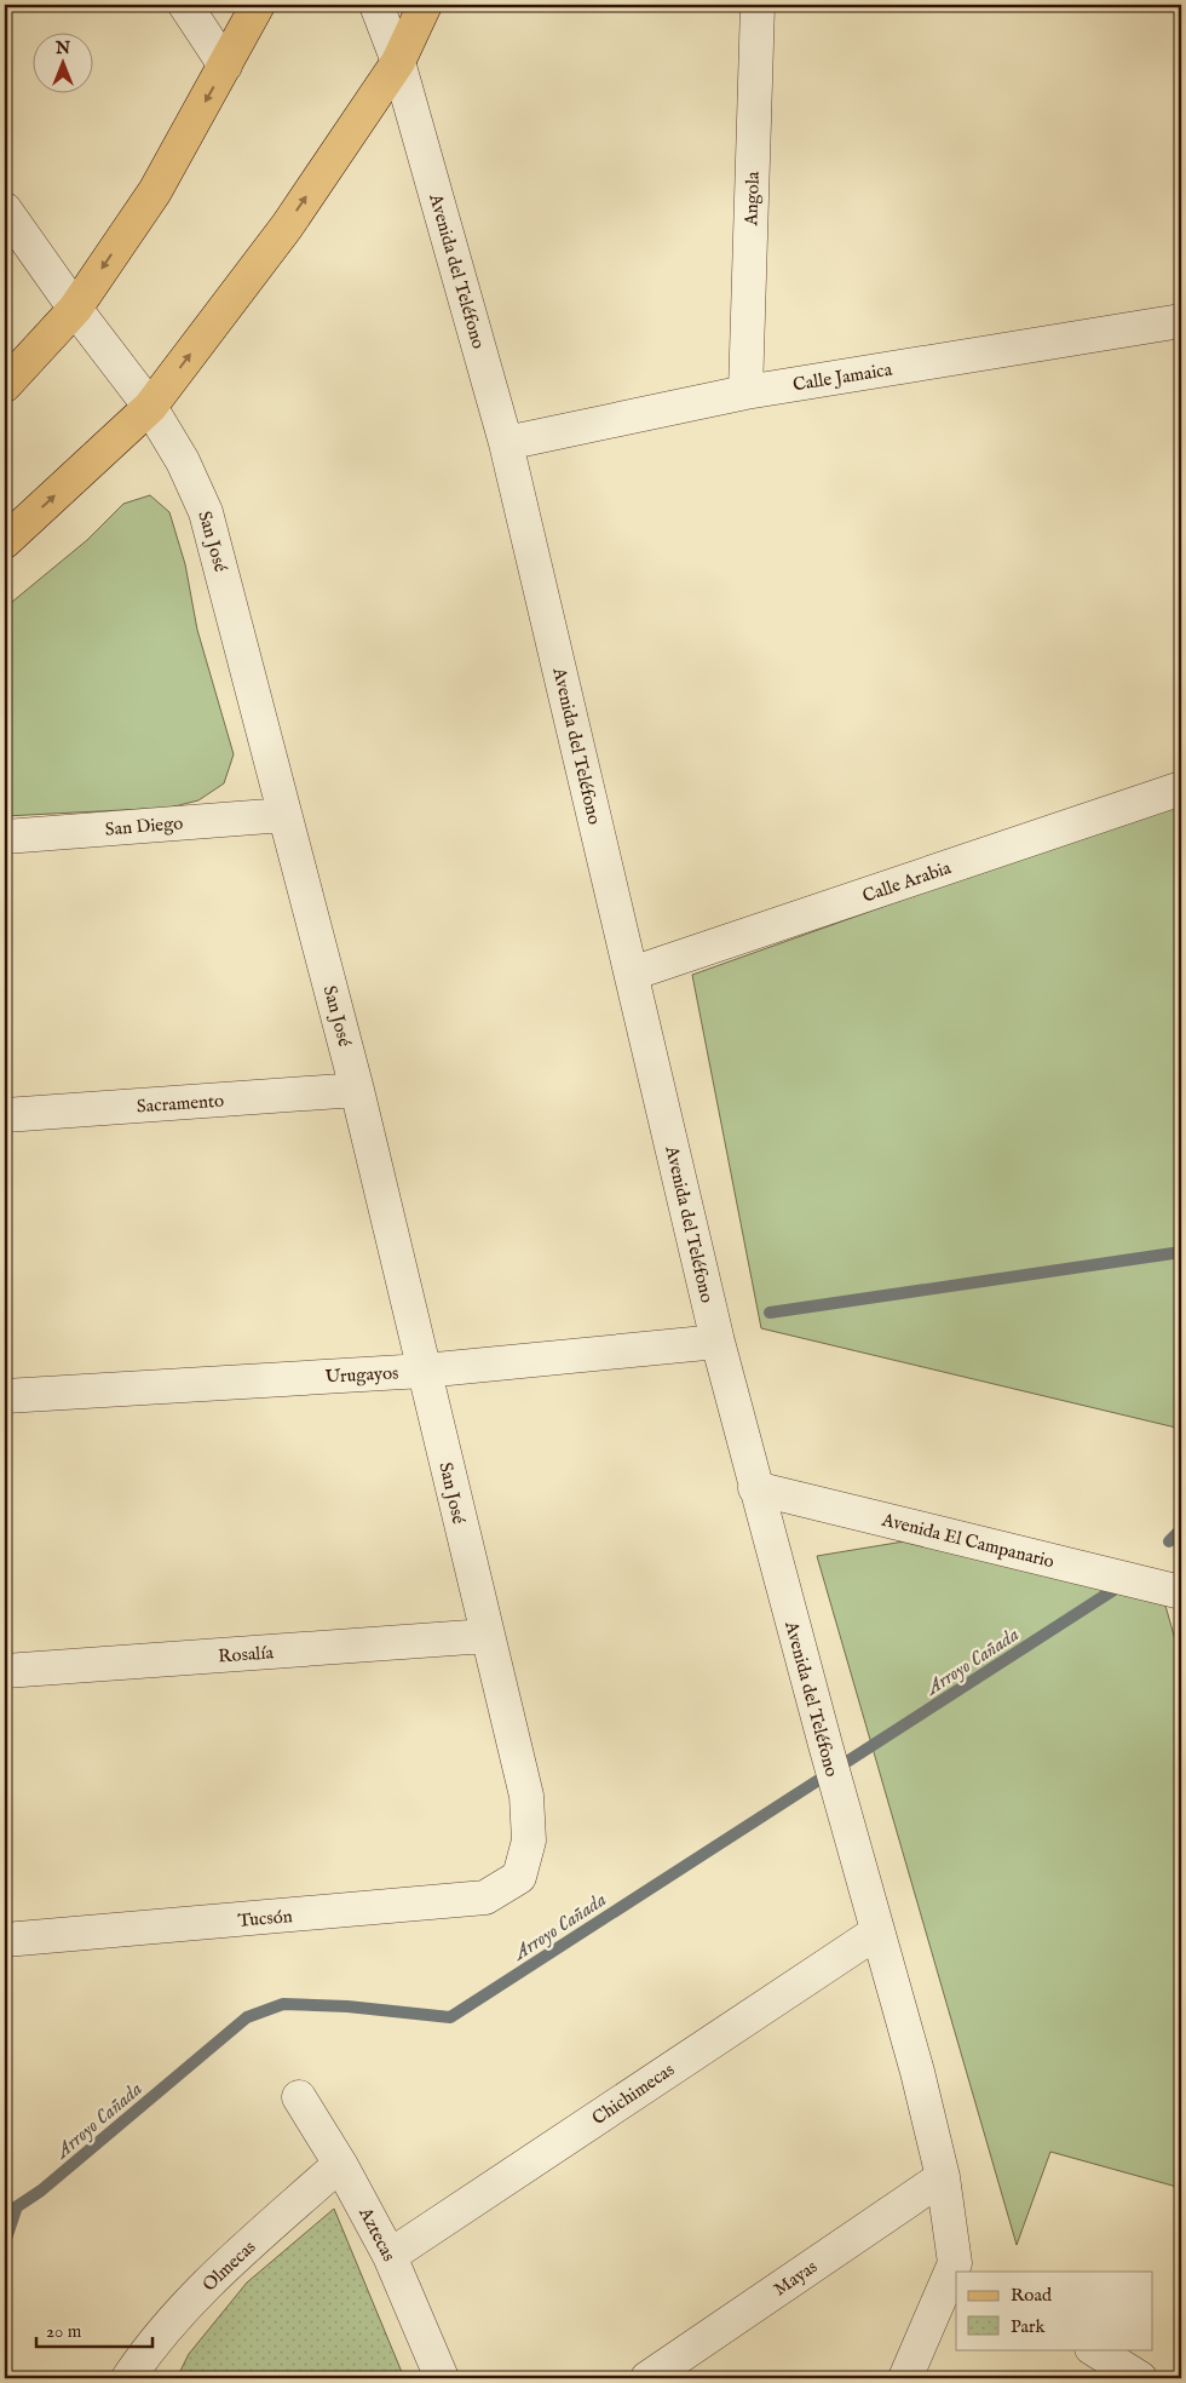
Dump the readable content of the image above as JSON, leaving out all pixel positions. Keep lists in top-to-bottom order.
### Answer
{
  "streets": {
    "street": [
      "Angola",
      "Avenida del Teléfono",
      "Calle Jamaica",
      "San José",
      "San Diego",
      "Calle Arabia",
      "Sacramento",
      "Urugayos",
      "Avenida El Campanario",
      "Rosalía",
      "Tucsón",
      "Chichimecas",
      "Aztecas",
      "Olmecas",
      "Mayas"
    ]
  },
  "crossings": [
    ["Angola", "Calle Jamaica"],
    ["Avenida del Teléfono", "Calle Jamaica"],
    ["Avenida del Teléfono", "Calle Arabia"],
    ["Avenida del Teléfono", "Urugayos"],
    ["Avenida del Teléfono", "Avenida El Campanario"],
    ["Avenida del Teléfono", "Chichimecas"],
    ["Avenida del Teléfono", "Mayas"],
    ["San José", "San Diego"],
    ["San José", "Sacramento"],
    ["San José", "Urugayos"],
    ["San José", "Rosalía"],
    ["San José", "Tucsón"],
    ["Chichimecas", "Aztecas"],
    ["Aztecas", "Olmecas"]
  ],
  "water": ["Arroyo Cañada"],
  "legend": ["Road", "Park"],
  "scale_bar": "20 m",
  "north": "top"
}
